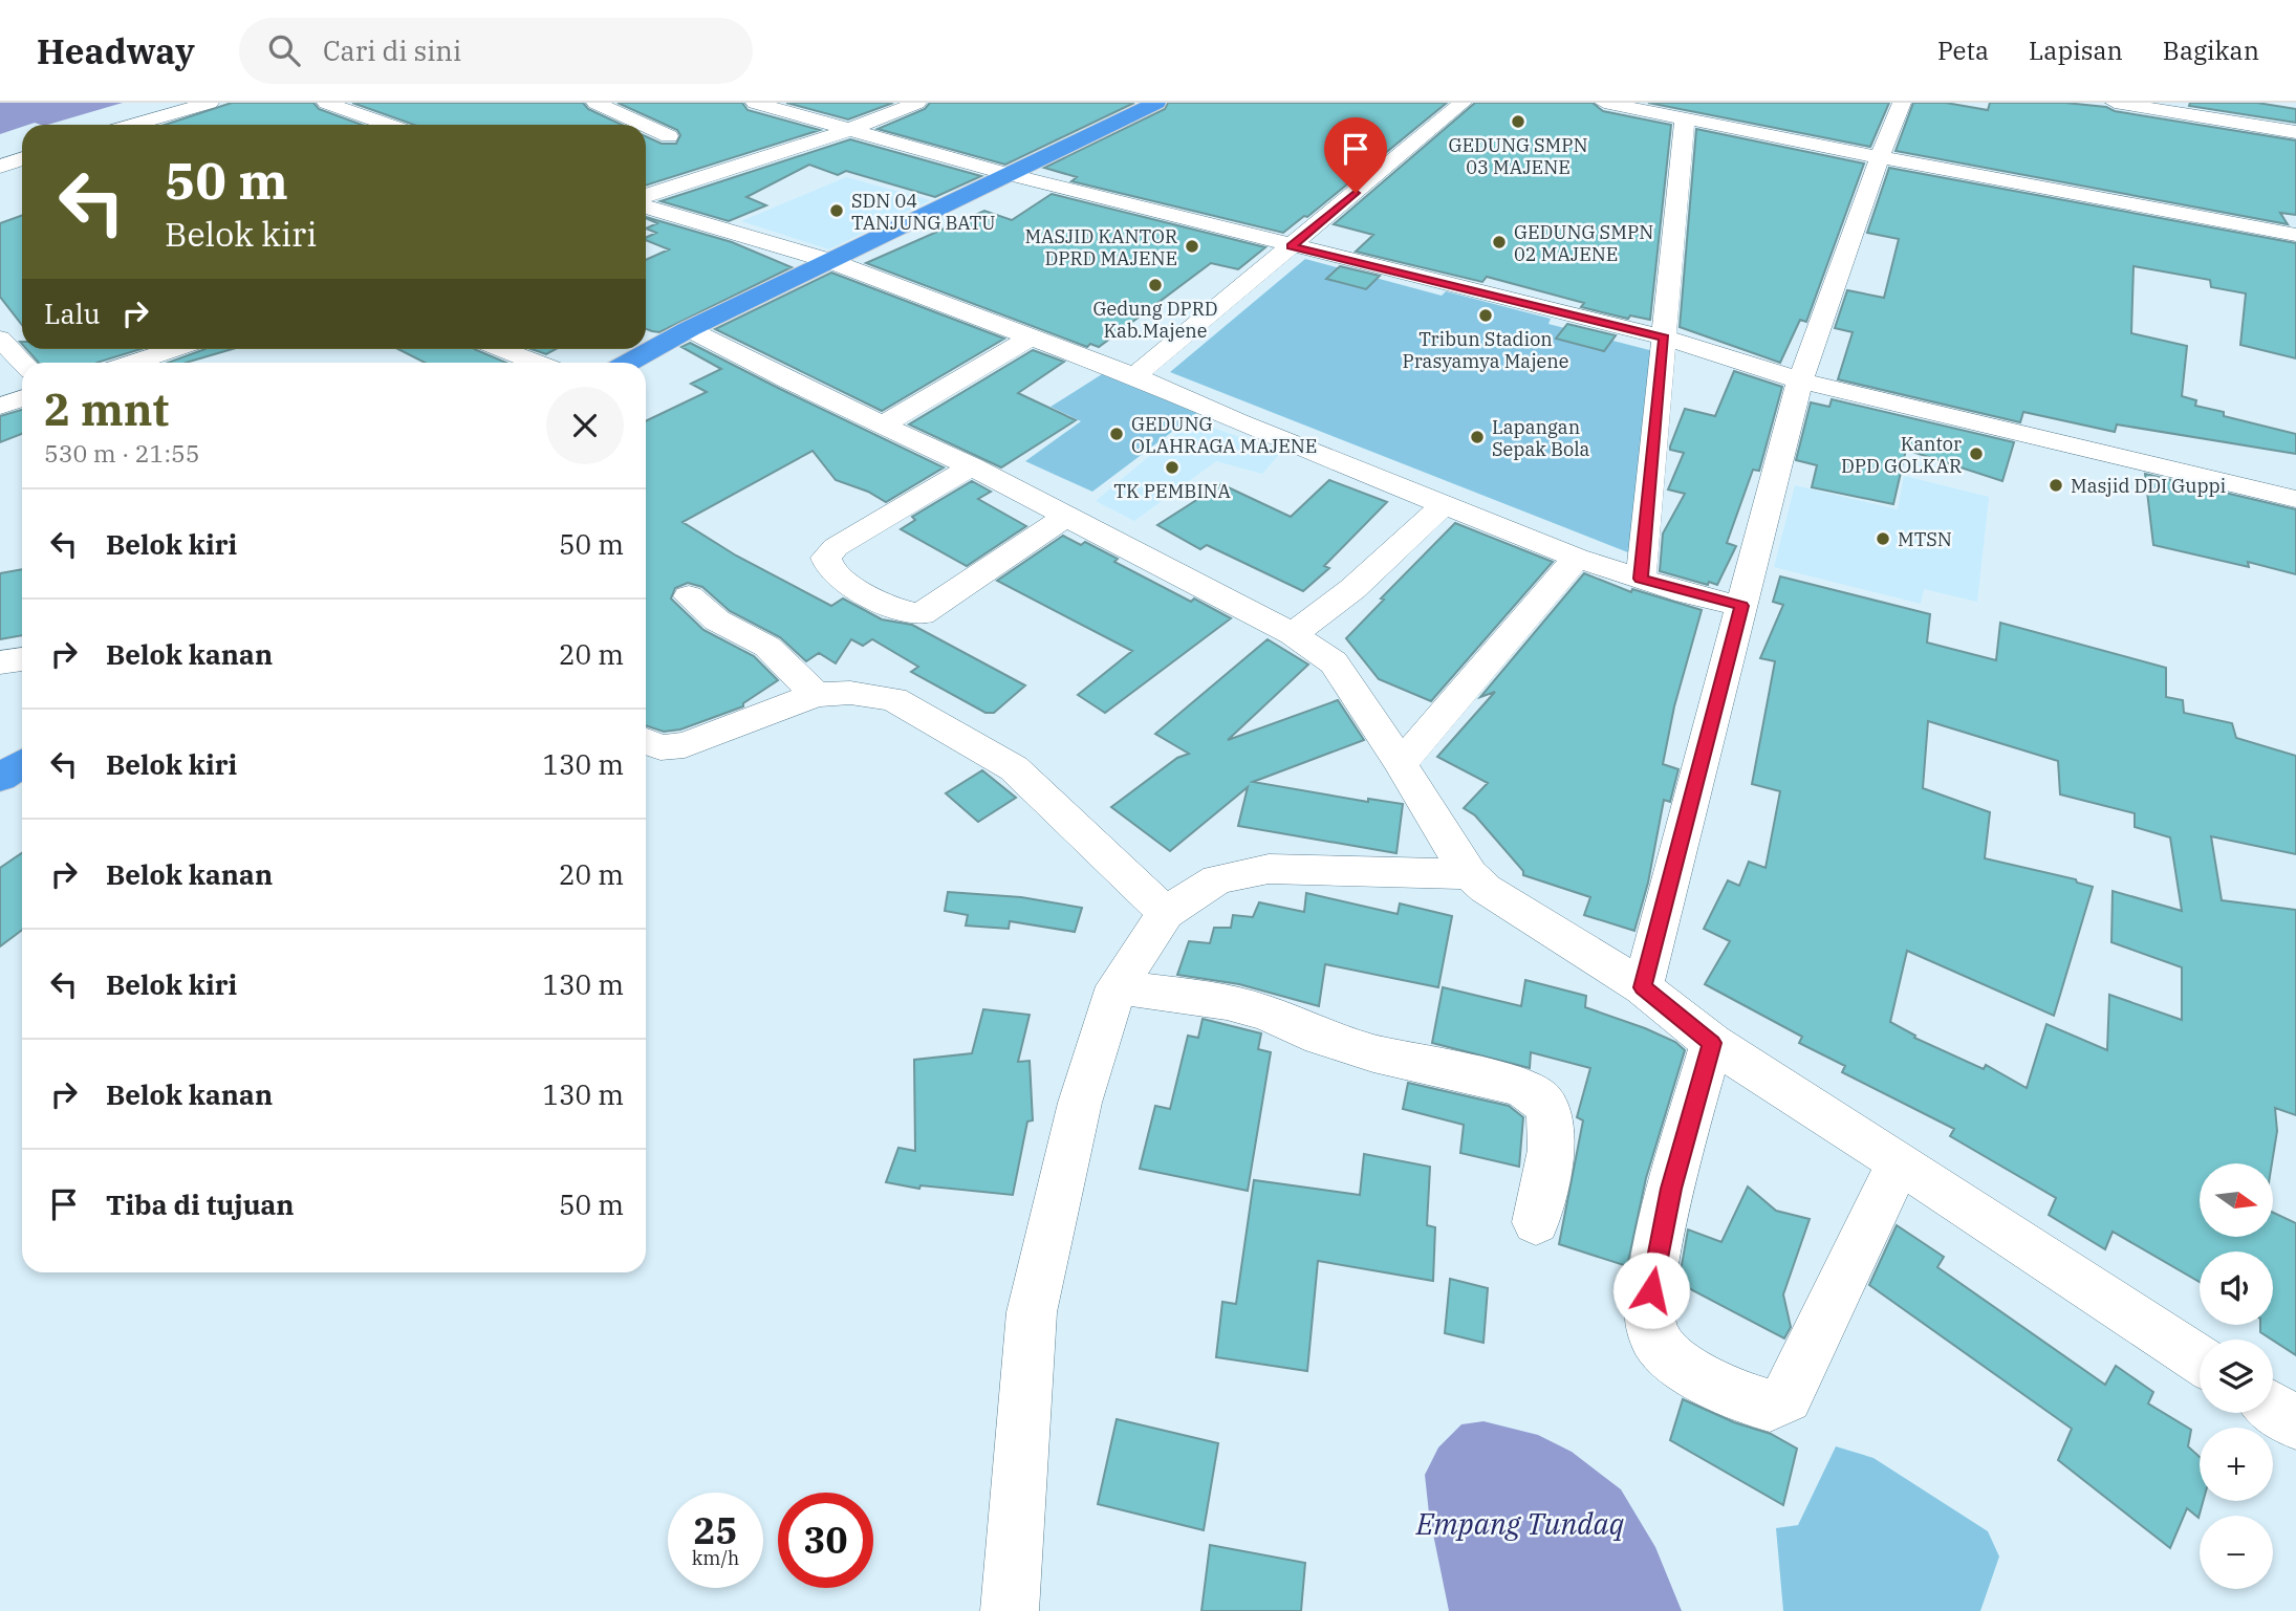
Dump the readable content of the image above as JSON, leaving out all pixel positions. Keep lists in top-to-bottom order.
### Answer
{
  "water": ["Empang Tundaq"],
  "places": [
    "GEDUNG SMPN 03 MAJENE",
    "SDN 04 TANJUNG BATU",
    "GEDUNG SMPN 02 MAJENE",
    "MASJID KANTOR DPRD MAJENE",
    "Gedung DPRD Kab.Majene",
    "Tribun Stadion Prasyamya Majene",
    "GEDUNG OLAHRAGA MAJENE",
    "Lapangan Sepak Bola",
    "Kantor DPD GOLKAR",
    "TK PEMBINA",
    "Masjid DDI Guppi",
    "MTSN"
  ],
  "north": "right",
  "page": {
    "header": "Headway",
    "search": "Cari di sini",
    "nav": ["Peta", "Lapisan", "Bagikan"],
    "turn": ["50 m", "Belok kiri"],
    "then": "Lalu",
    "heading": ["2 mnt", "530 m · 21:55"],
    "list": [
      {
        "name": "Belok kiri",
        "value": "50 m"
      },
      {
        "name": "Belok kanan",
        "value": "20 m"
      },
      {
        "name": "Belok kiri",
        "value": "130 m"
      },
      {
        "name": "Belok kanan",
        "value": "20 m"
      },
      {
        "name": "Belok kiri",
        "value": "130 m"
      },
      {
        "name": "Belok kanan",
        "value": "130 m"
      },
      {
        "name": "Tiba di tujuan",
        "value": "50 m"
      }
    ],
    "map_buttons": ["+", "−"],
    "speed": "25 km/h",
    "limit": "30"
  }
}
